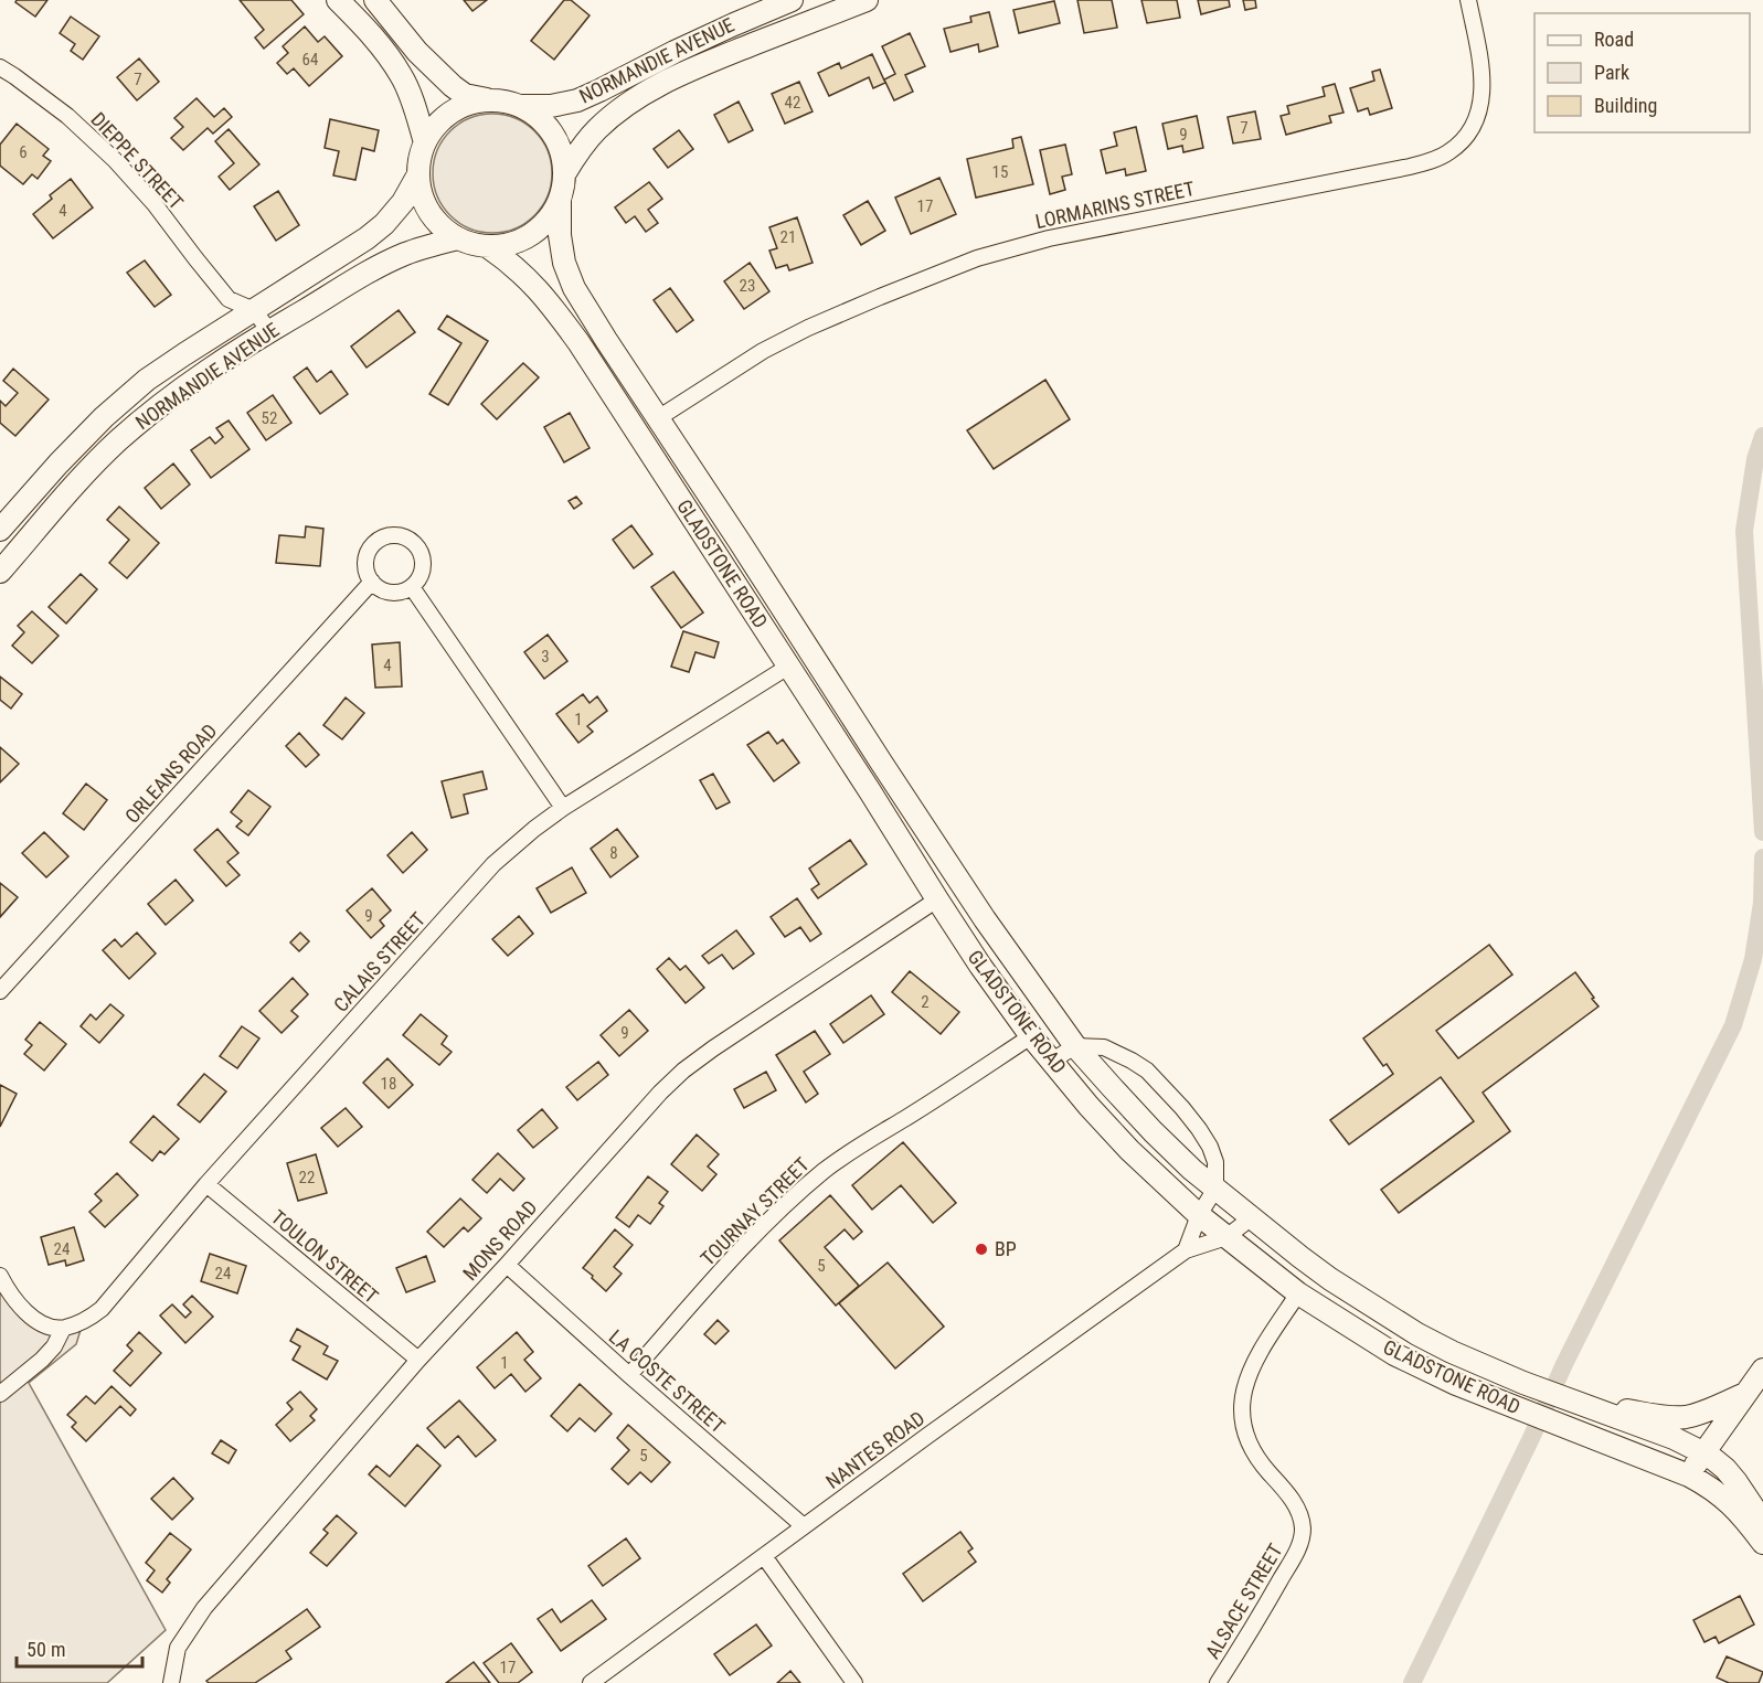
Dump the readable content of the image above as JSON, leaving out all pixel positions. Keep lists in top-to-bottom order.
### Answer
{
  "streets": {
    "street": [
      "NORMANDIE AVENUE",
      "DIEPPE STREET",
      "LORMARINS STREET",
      "GLADSTONE ROAD",
      "ORLEANS ROAD",
      "CALAIS STREET",
      "TOURNAY STREET",
      "MONS ROAD",
      "TOULON STREET",
      "LA COSTE STREET",
      "NANTES ROAD",
      "ALSACE STREET"
    ]
  },
  "crossings": [
    ["NORMANDIE AVENUE", "DIEPPE STREET"],
    ["NORMANDIE AVENUE", "GLADSTONE ROAD"],
    ["LORMARINS STREET", "GLADSTONE ROAD"],
    ["GLADSTONE ROAD", "CALAIS STREET"],
    ["GLADSTONE ROAD", "TOURNAY STREET"],
    ["GLADSTONE ROAD", "MONS ROAD"],
    ["GLADSTONE ROAD", "NANTES ROAD"],
    ["GLADSTONE ROAD", "ALSACE STREET"],
    ["CALAIS STREET", "TOULON STREET"],
    ["TOURNAY STREET", "LA COSTE STREET"],
    ["MONS ROAD", "TOULON STREET"],
    ["MONS ROAD", "LA COSTE STREET"],
    ["LA COSTE STREET", "NANTES ROAD"]
  ],
  "places": ["BP"],
  "house_numbers": [
    "64",
    "7",
    "42",
    "7",
    "9",
    "6",
    "15",
    "17",
    "4",
    "21",
    "23",
    "52",
    "3",
    "4",
    "1",
    "8",
    "9",
    "2",
    "9",
    "18",
    "22",
    "24",
    "5",
    "24",
    "1",
    "5",
    "17"
  ],
  "legend": ["Road", "Park", "Building"],
  "scale_bar": "50 m"
}
